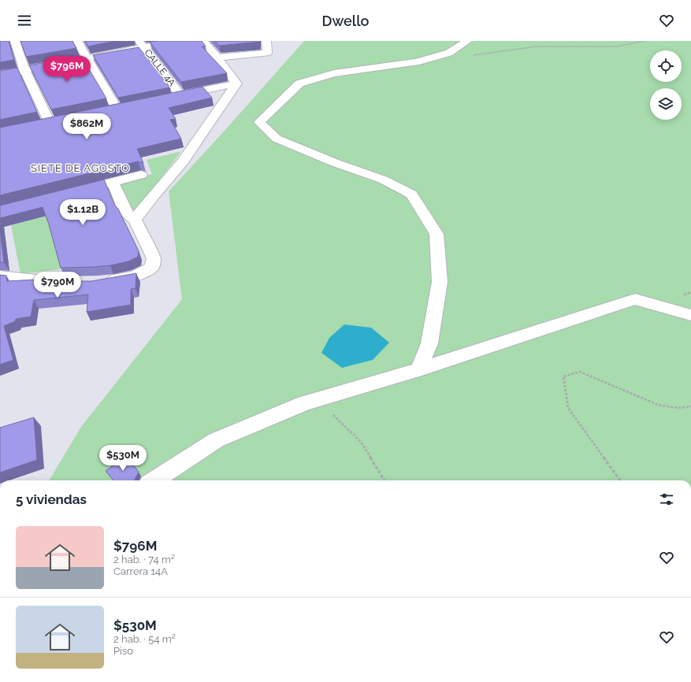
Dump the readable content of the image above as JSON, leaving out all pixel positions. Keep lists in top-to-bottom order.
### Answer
{
  "streets": {
    "street": ["CALLE 4A"]
  },
  "districts": ["SIETE DE AGOSTO"],
  "page": {
    "header": "Dwello",
    "price": [
      "$796M",
      "$862M",
      "$1.12B",
      "$790M",
      "$530M"
    ],
    "heading": "5 viviendas",
    "list": [
      {
        "name": "$796M",
        "note": "2 hab. · 74 m² · Carrera 14A"
      },
      {
        "name": "$530M",
        "note": "2 hab. · 54 m² · Piso"
      }
    ]
  }
}
